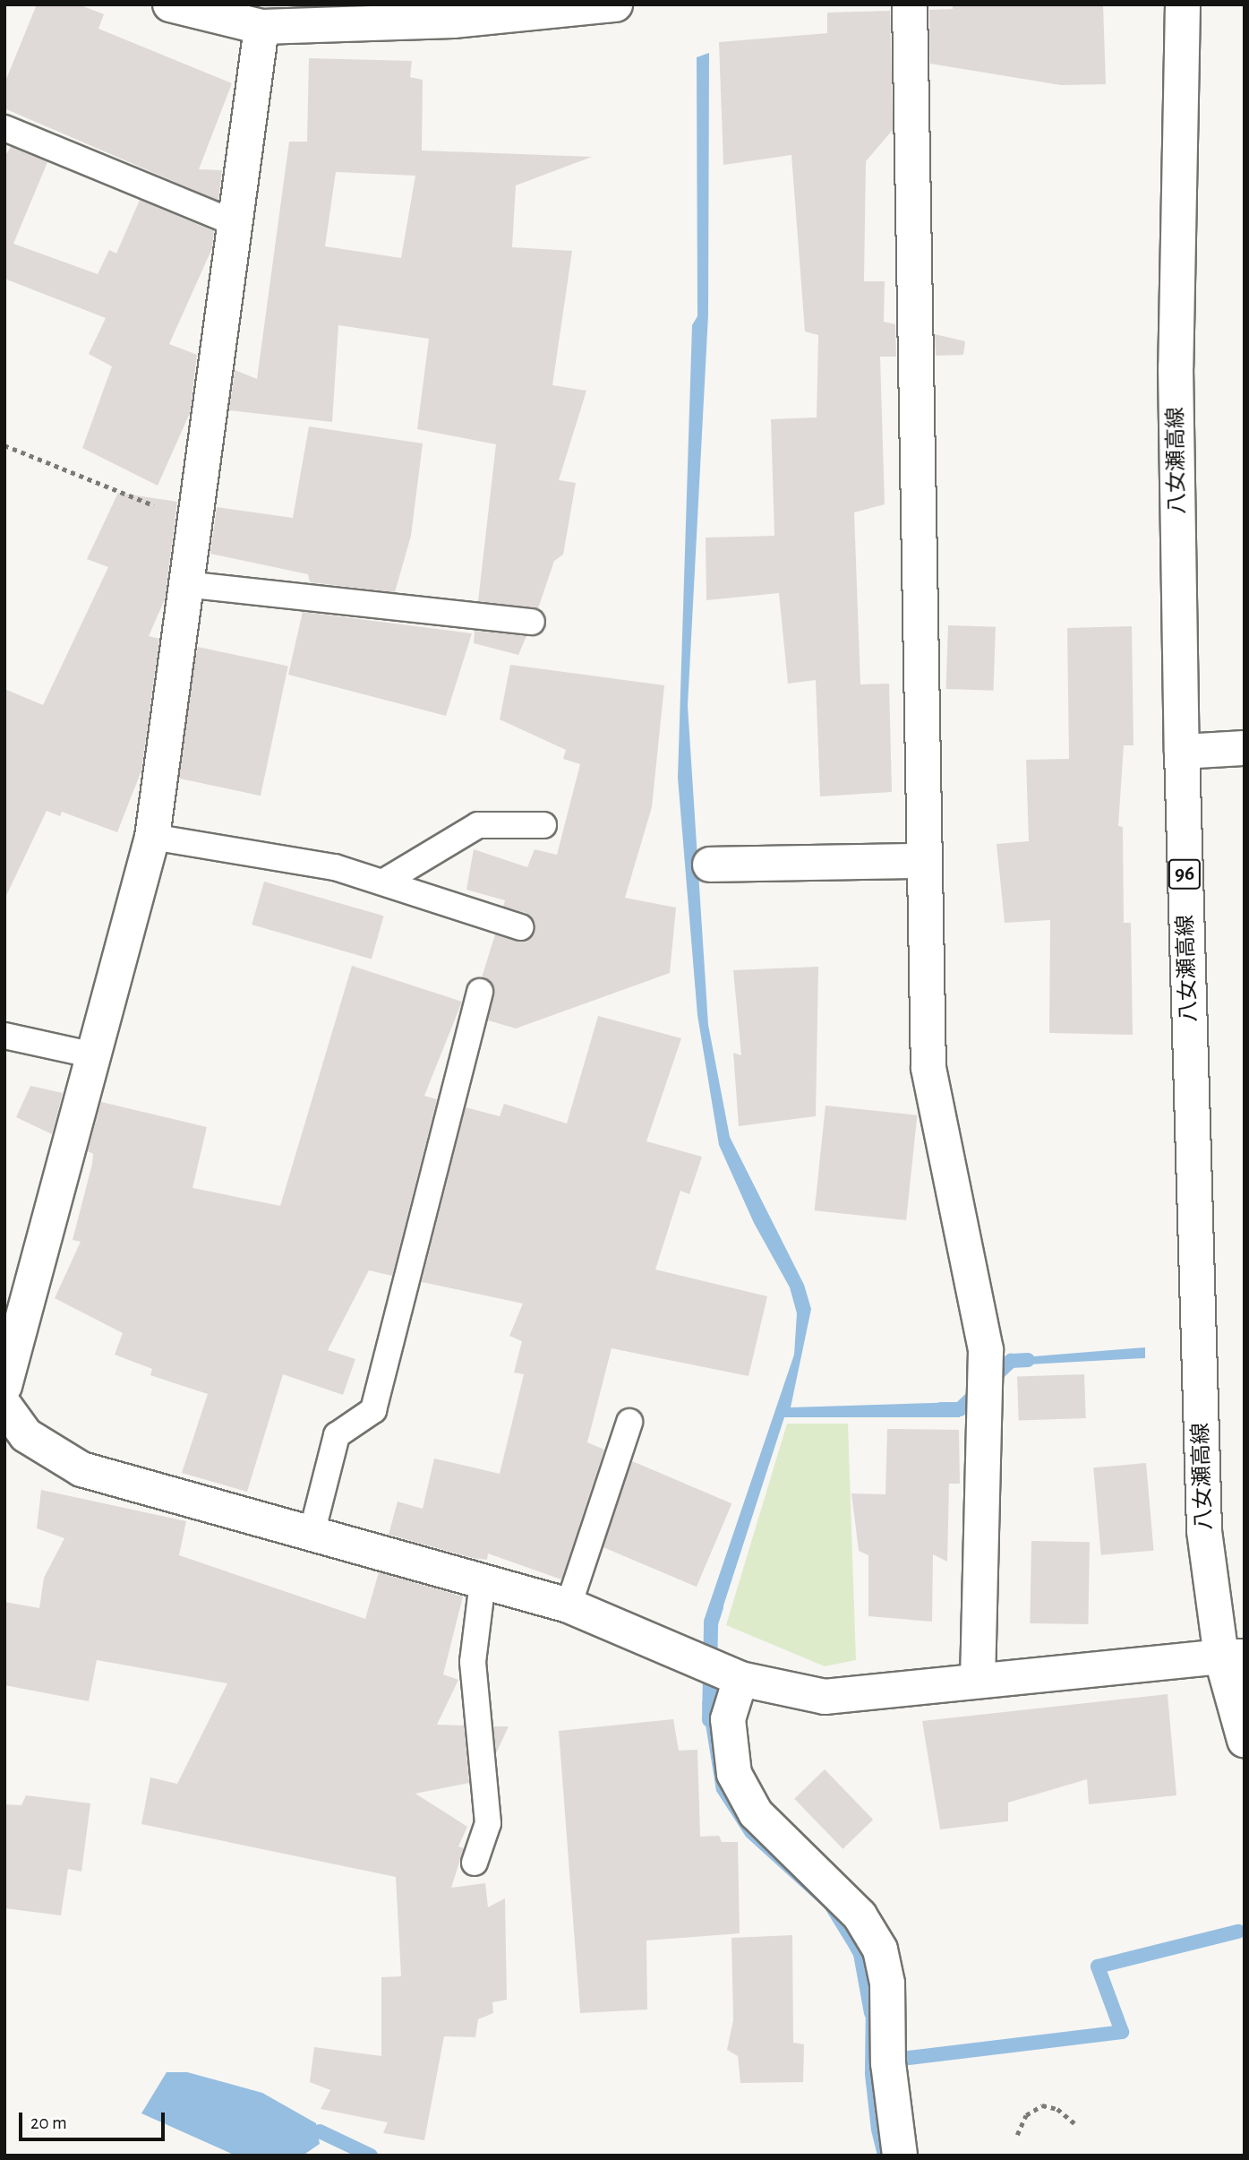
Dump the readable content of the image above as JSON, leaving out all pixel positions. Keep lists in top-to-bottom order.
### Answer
{
  "streets": {
    "street": ["八女瀬高線", "96"]
  },
  "scale_bar": "20 m"
}
